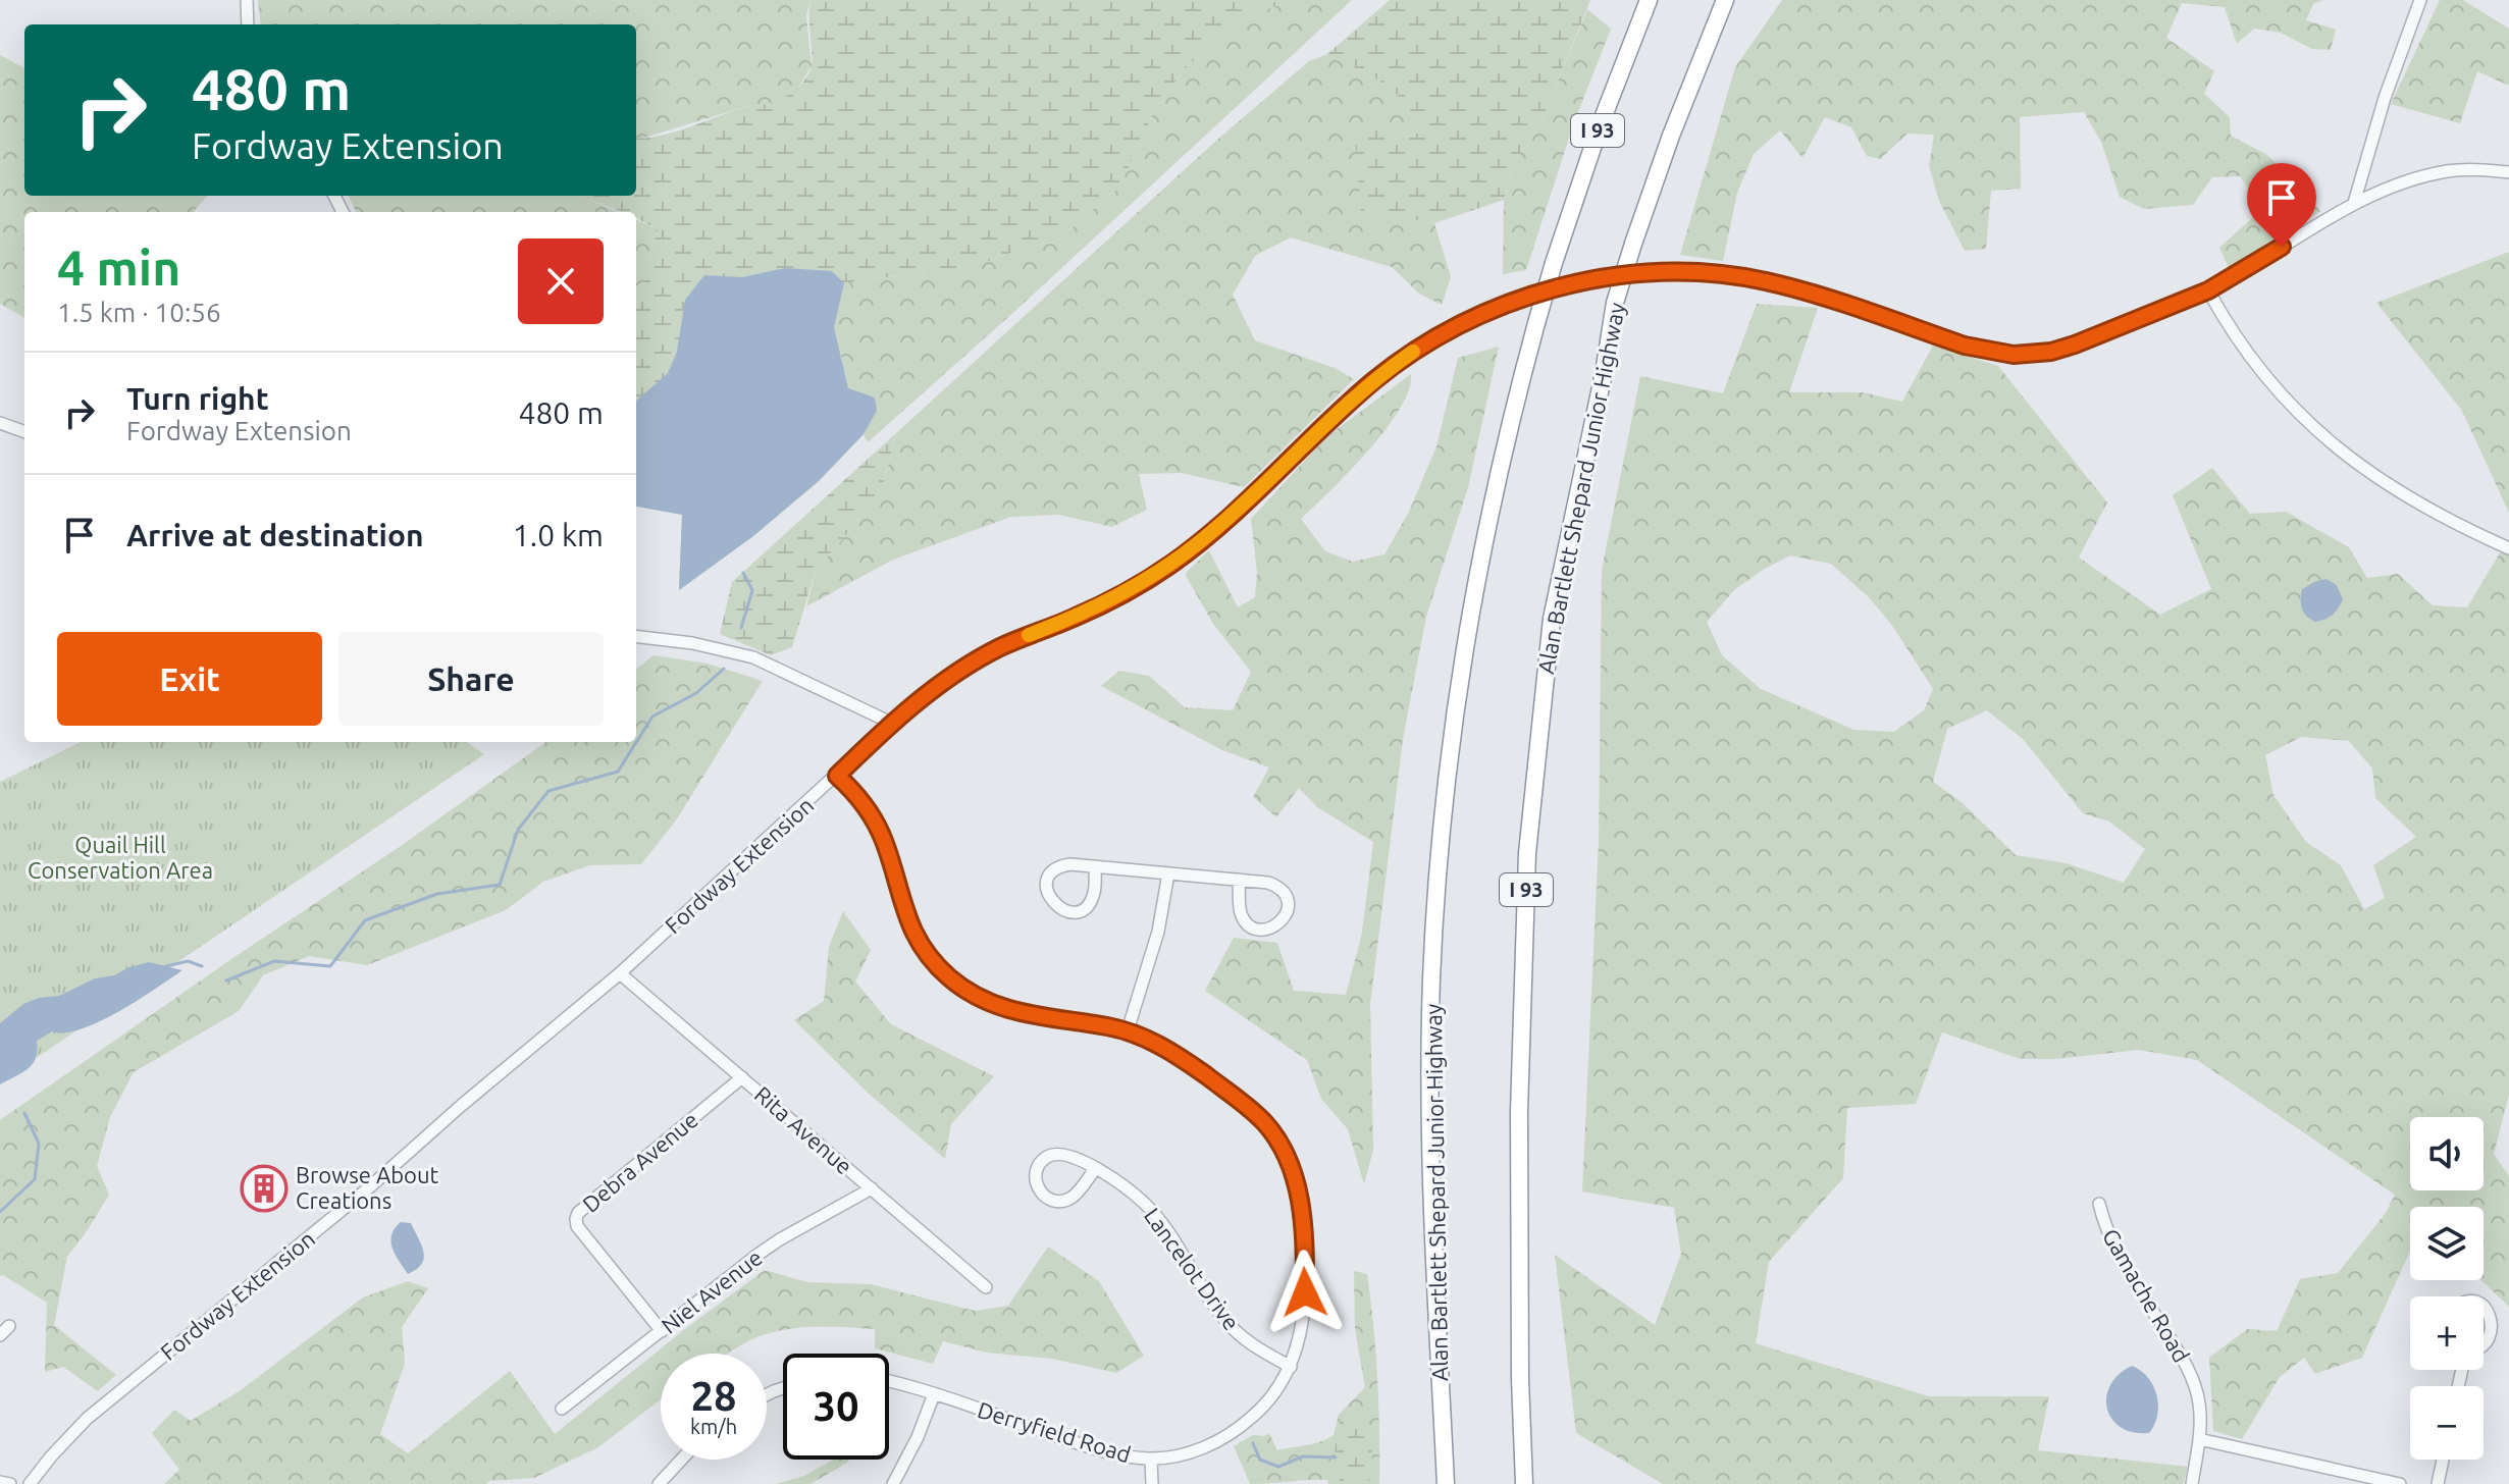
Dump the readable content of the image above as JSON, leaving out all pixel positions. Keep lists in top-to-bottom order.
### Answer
{
  "streets": {
    "highway": ["I 93", "Alan Bartlett Shepard Junior Highway"],
    "street": [
      "Fordway Extension",
      "Rita Avenue",
      "Debra Avenue",
      "Lancelot Drive",
      "Niel Avenue",
      "Gamache Road",
      "Derryfield Road"
    ]
  },
  "crossings": [
    ["Fordway Extension", "Rita Avenue"],
    ["Fordway Extension", "Derryfield Road"],
    ["Rita Avenue", "Debra Avenue"],
    ["Rita Avenue", "Niel Avenue"],
    ["Debra Avenue", "Niel Avenue"],
    ["Lancelot Drive", "Derryfield Road"]
  ],
  "parks": ["Quail Hill Conservation Area"],
  "places": {
    "building": ["Browse About Creations"]
  },
  "page": {
    "turn": ["480 m", "Fordway Extension"],
    "heading": ["4 min", "1.5 km · 10:56"],
    "list": [
      {
        "name": "Turn right",
        "note": "Fordway Extension",
        "value": "480 m"
      },
      {
        "name": "Arrive at destination",
        "value": "1.0 km"
      }
    ],
    "buttons": ["Exit", "Share"],
    "map_buttons": ["+", "−"],
    "speed": "28 km/h",
    "limit": "30"
  }
}
